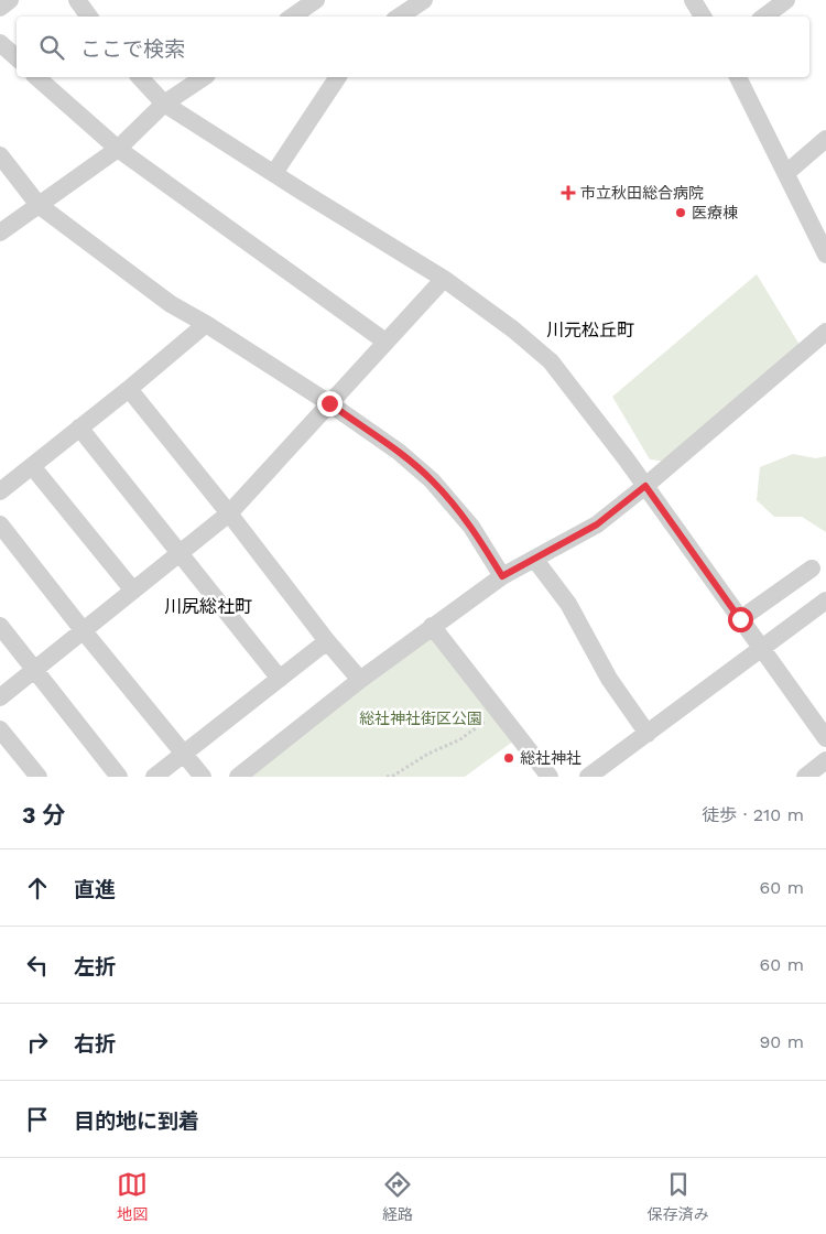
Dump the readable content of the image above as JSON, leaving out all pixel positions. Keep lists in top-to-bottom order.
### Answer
{
  "districts": ["川元松丘町", "川尻総社町"],
  "parks": ["総社神社街区公園"],
  "places": {
    "health": ["市立秋田総合病院"],
    "other": ["医療棟", "総社神社"]
  },
  "page": {
    "search": "ここで検索",
    "heading": ["3 分", "徒歩 · 210 m"],
    "list": [
      ["直進", "60 m"],
      ["左折", "60 m"],
      ["右折", "90 m"],
      "目的地に到着"
    ],
    "nav": ["地図", "経路", "保存済み"]
  }
}
